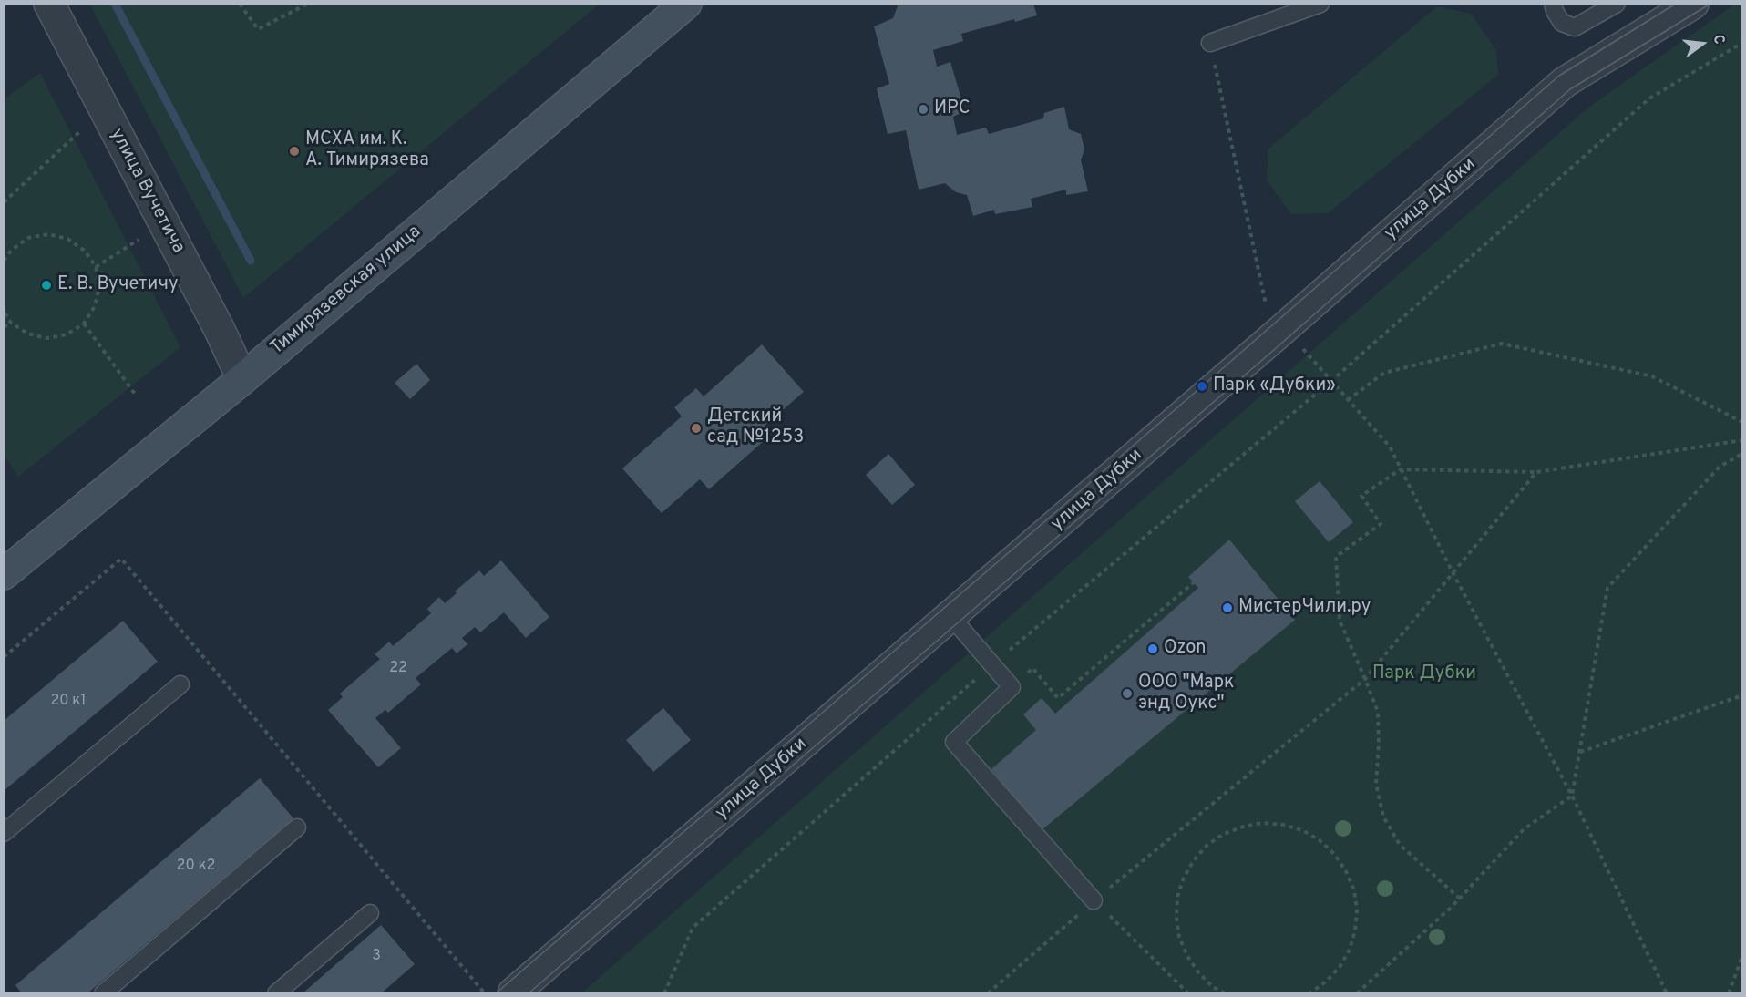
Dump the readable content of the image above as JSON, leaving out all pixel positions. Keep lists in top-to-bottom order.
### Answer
{
  "streets": {
    "main road": ["Тимирязевская улица"],
    "street": ["улица Вучетича", "улица Дубки"]
  },
  "crossings": [
    ["улица Вучетича", "Тимирязевская улица"]
  ],
  "parks": ["Парк Дубки"],
  "places": [
    "ИРС",
    "МСХА им. К. А. Тимирязева",
    "Е. В. Вучетичу",
    "Парк «Дубки»",
    "Детский сад №1253",
    "МистерЧили.ру",
    "Ozon",
    "ООО \"Марк энд Оукс\""
  ],
  "house_numbers": [
    "22",
    "20 к1",
    "20 к2",
    "3"
  ],
  "north": "right"
}
